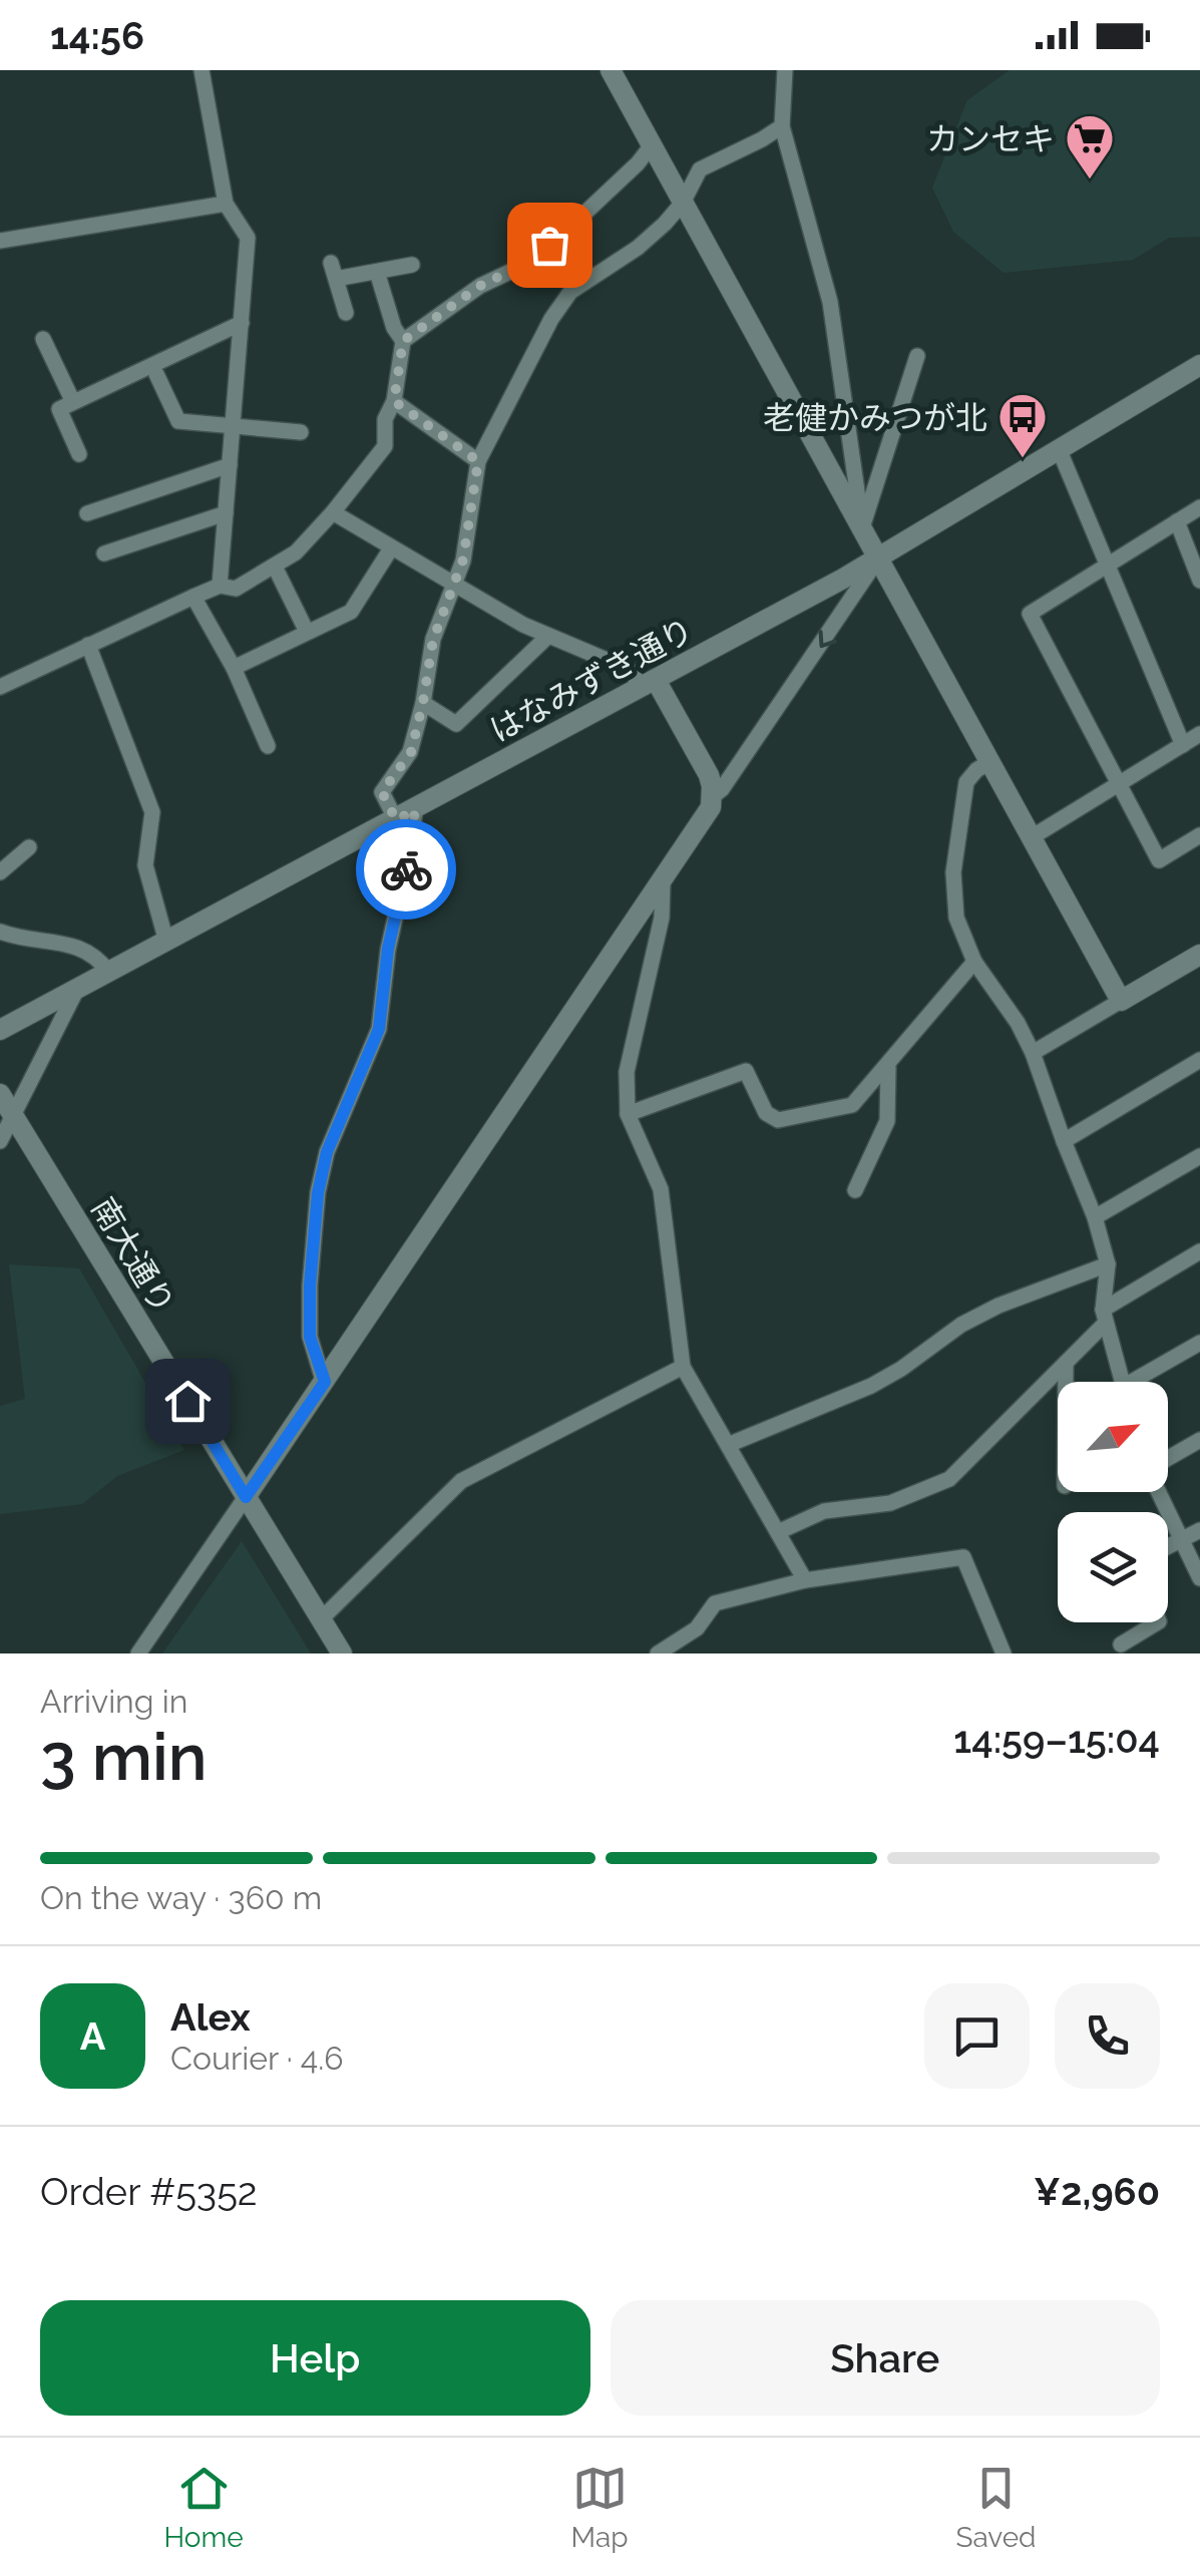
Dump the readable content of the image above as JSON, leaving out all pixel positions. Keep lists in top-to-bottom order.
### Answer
{
  "streets": {
    "street": ["はなみずき通り", "南大通り"]
  },
  "places": {
    "supermarket": ["カンセキ"],
    "bus stop": ["老健かみつが北"]
  },
  "north": "top right",
  "page": {
    "status": "14:56",
    "heading": ["3 min", "Arriving in", "14:59–15:04"],
    "panel": [
      "Alex",
      "Courier · 4.6",
      "Order #5352",
      "¥2,960"
    ],
    "bar": "On the way · 360 m",
    "round": "A",
    "buttons": ["Help", "Share"],
    "tabs": ["Home", "Map", "Saved"]
  }
}
